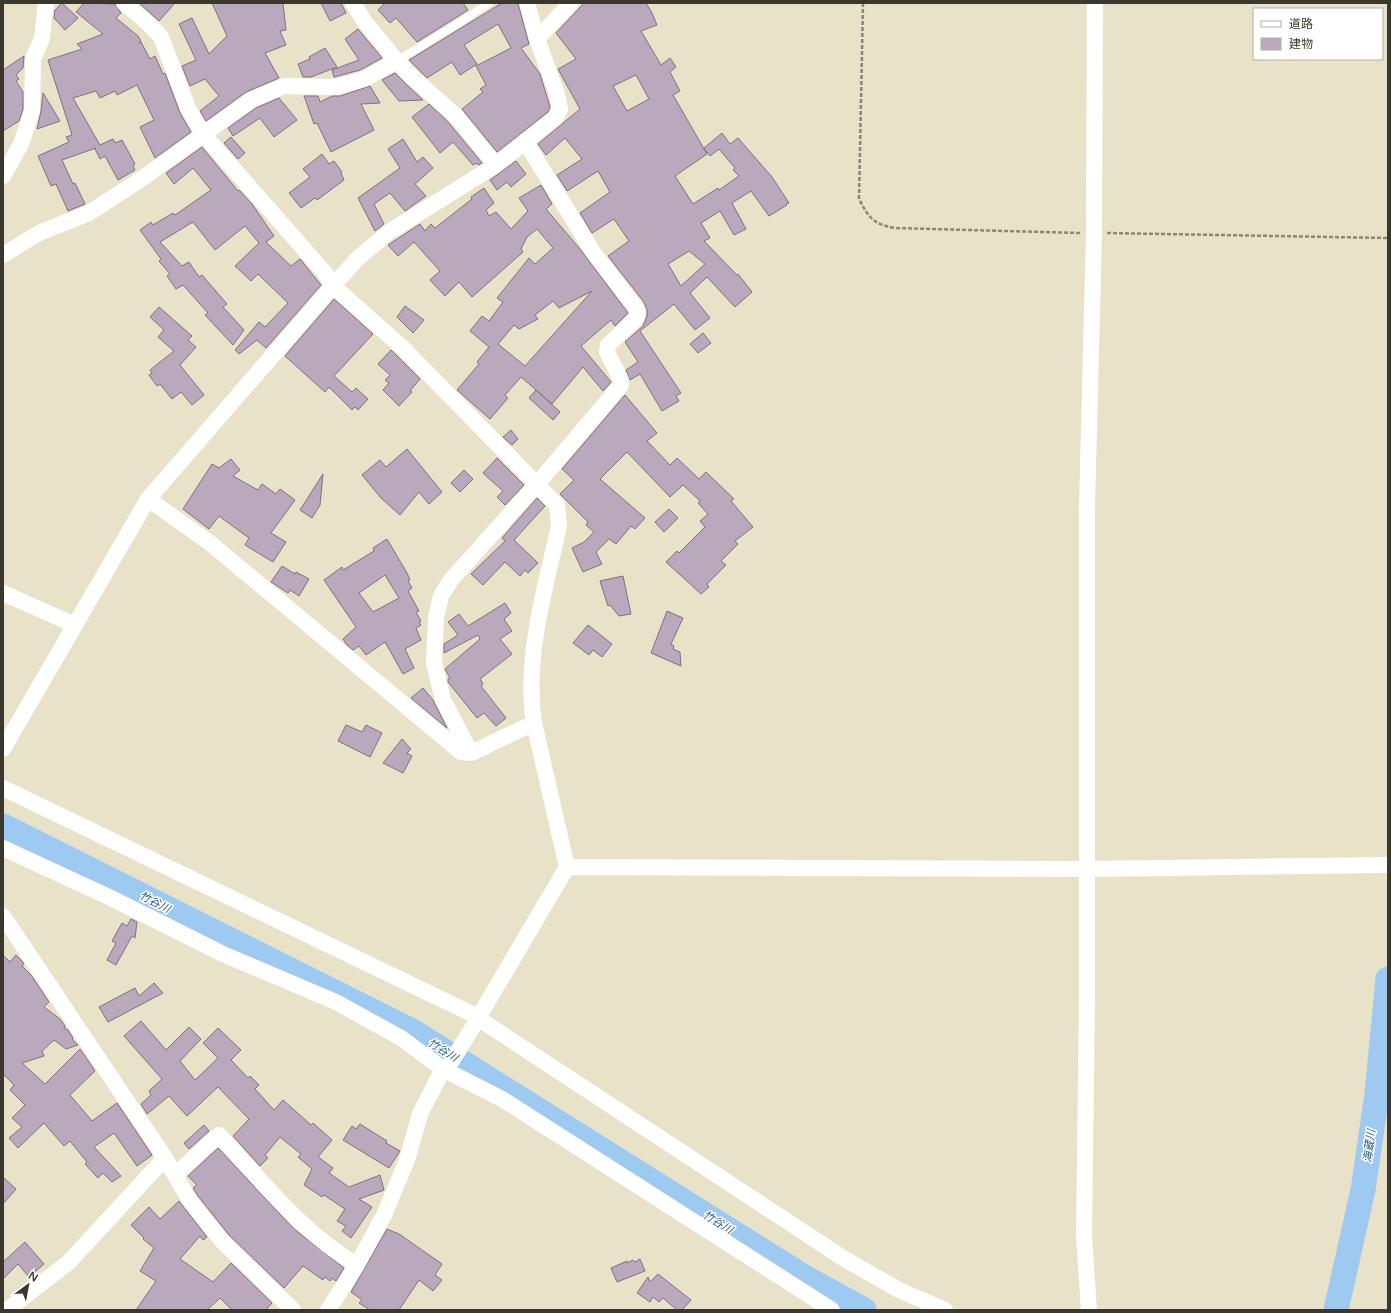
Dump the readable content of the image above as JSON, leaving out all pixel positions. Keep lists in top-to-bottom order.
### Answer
{
  "water": ["竹谷川", "海蔵川"],
  "legend": ["道路", "建物"],
  "north": "top right"
}
